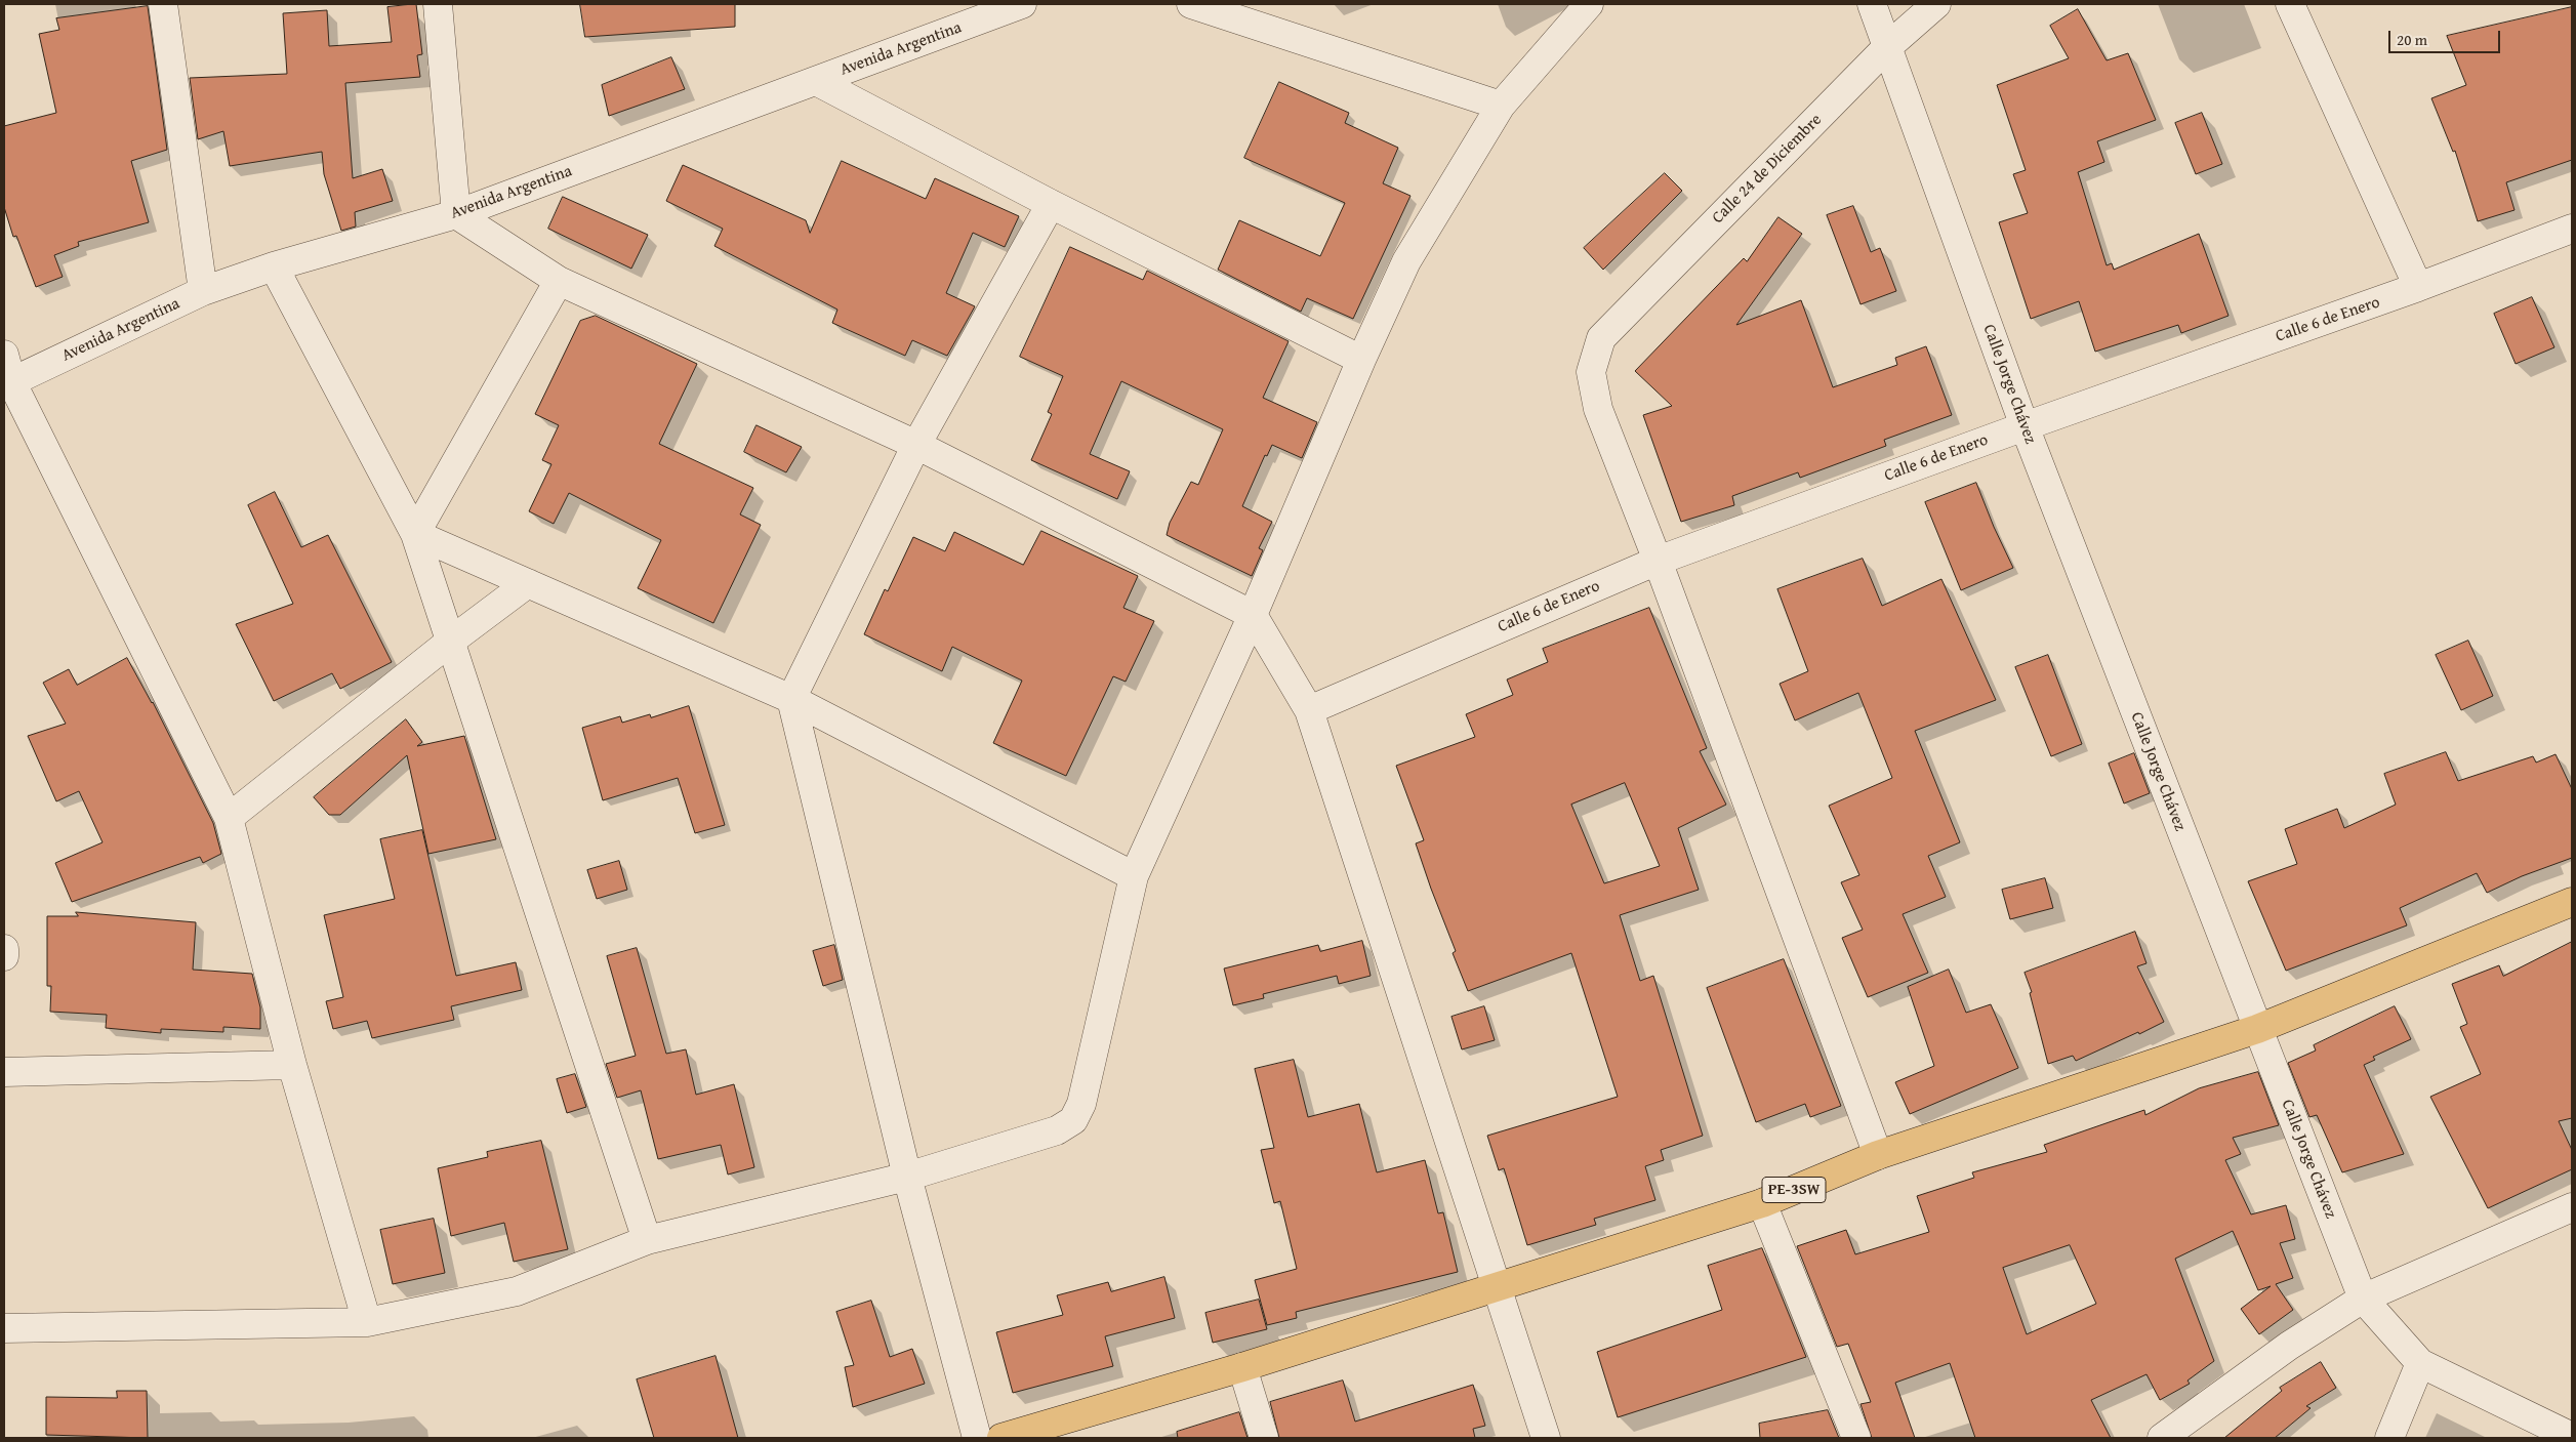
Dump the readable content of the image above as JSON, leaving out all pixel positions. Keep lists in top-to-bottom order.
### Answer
{
  "streets": {
    "main road": ["PE-3SW"],
    "street": [
      "Avenida Argentina",
      "Calle 24 de Diciembre",
      "Calle 6 de Enero",
      "Calle Jorge Chávez"
    ]
  },
  "crossings": [
    ["Calle 24 de Diciembre", "Calle 6 de Enero"],
    ["Calle 24 de Diciembre", "Calle Jorge Chávez"],
    ["Calle 6 de Enero", "Calle Jorge Chávez"],
    ["Calle Jorge Chávez", "PE-3SW"]
  ],
  "scale_bar": "20 m"
}
